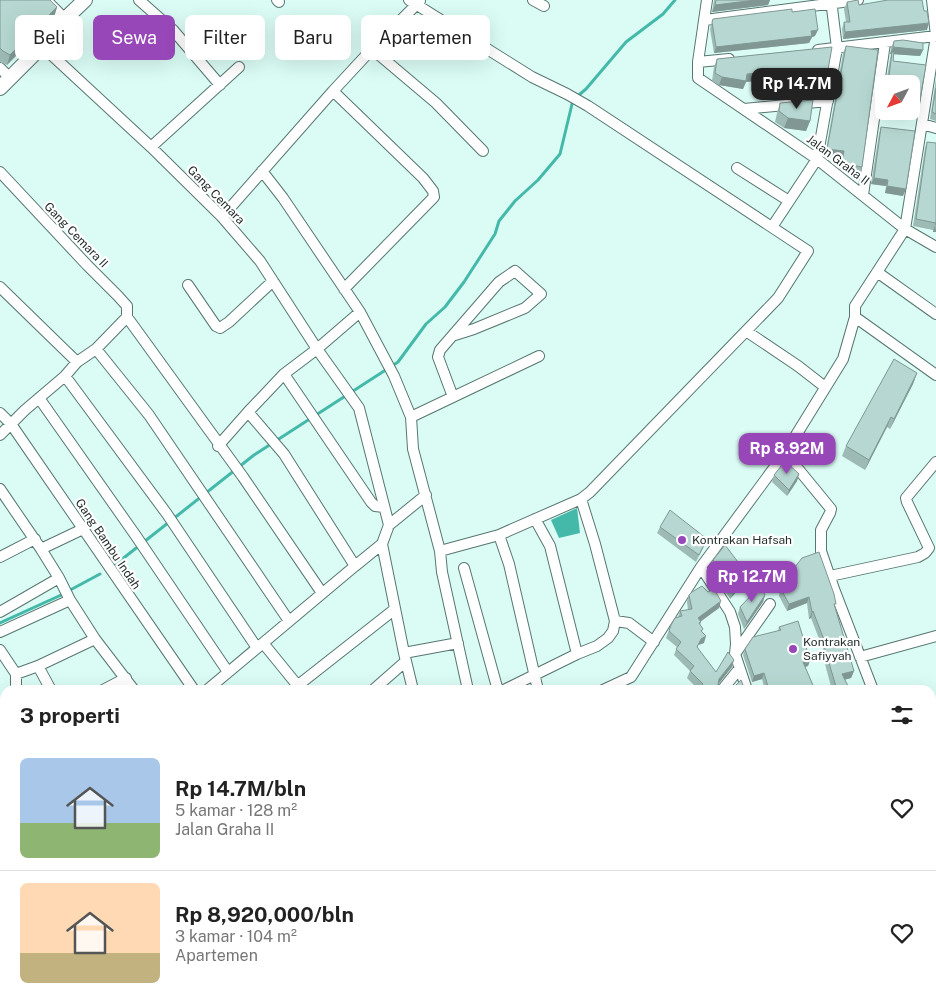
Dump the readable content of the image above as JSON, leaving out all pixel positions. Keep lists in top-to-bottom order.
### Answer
{
  "streets": {
    "street": [
      "Jalan Graha II",
      "Gang Cemara",
      "Gang Cemara II",
      "Gang Bambu Indah"
    ]
  },
  "places": ["Kontrakan Hafsah", "Kontrakan Safiyyah"],
  "north": "bottom left",
  "page": {
    "chip": [
      "Beli",
      "Sewa",
      "Filter",
      "Baru",
      "Apartemen"
    ],
    "price": ["Rp 14.7M", "Rp 8.92M", "Rp 12.7M"],
    "heading": "3 properti",
    "list": [
      {
        "name": "Rp 14.7M/bln",
        "note": "5 kamar · 128 m² · Jalan Graha II"
      },
      {
        "name": "Rp 8,920,000/bln",
        "note": "3 kamar · 104 m² · Apartemen"
      }
    ]
  }
}
